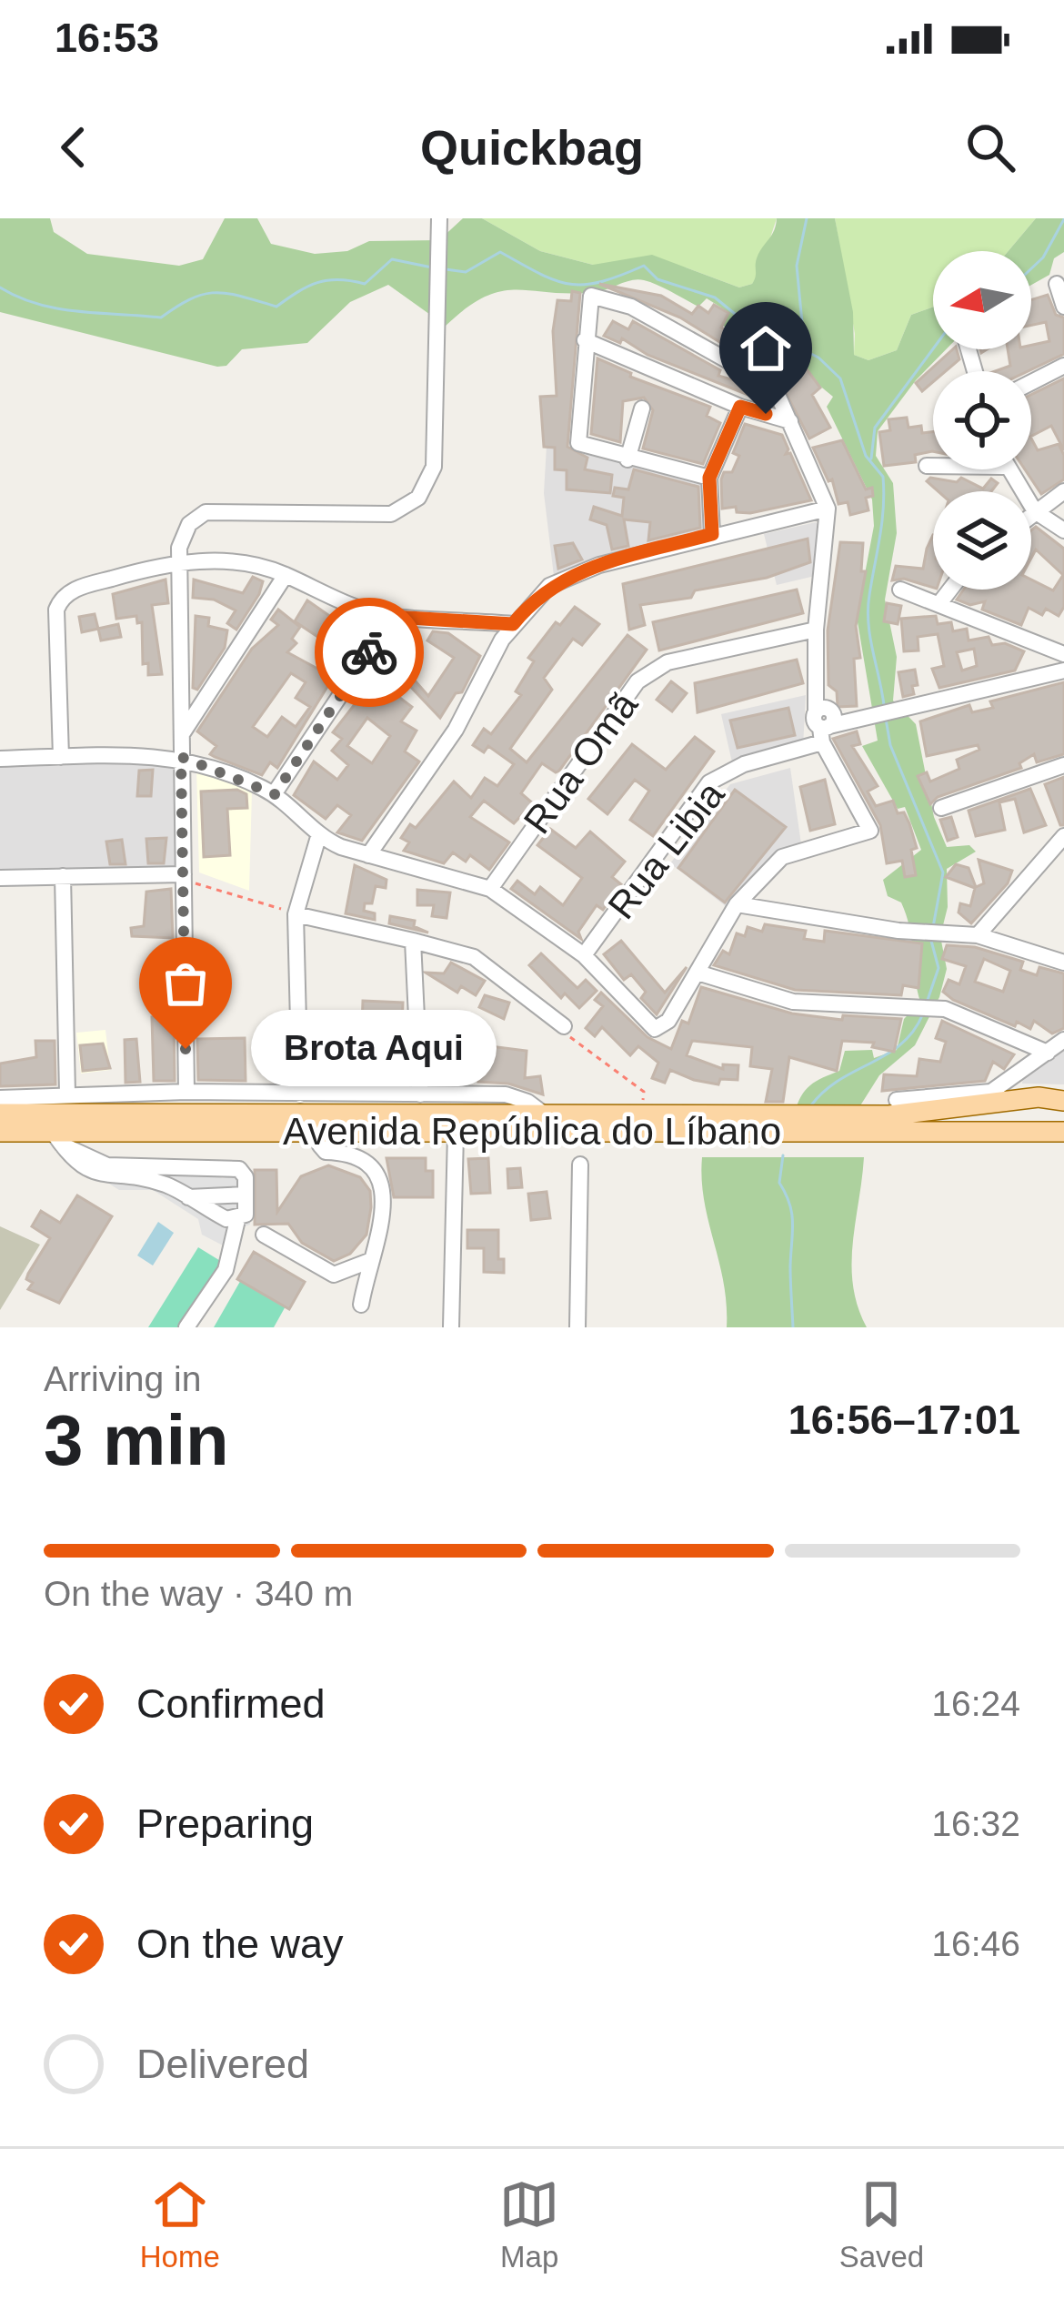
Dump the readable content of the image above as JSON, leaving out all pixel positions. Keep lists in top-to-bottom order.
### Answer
{
  "streets": {
    "main road": ["Avenida República do Líbano"],
    "street": ["Rua Omã", "Rua Libia"]
  },
  "places": ["Brota Aqui"],
  "north": "left",
  "page": {
    "status": "16:53",
    "header": "Quickbag",
    "bubble": "Brota Aqui",
    "heading": ["3 min", "Arriving in", "16:56–17:01"],
    "bar": "On the way · 340 m",
    "list": [
      ["Confirmed", "16:24"],
      ["Preparing", "16:32"],
      ["On the way", "16:46"],
      "Delivered"
    ],
    "tabs": ["Home", "Map", "Saved"]
  }
}
